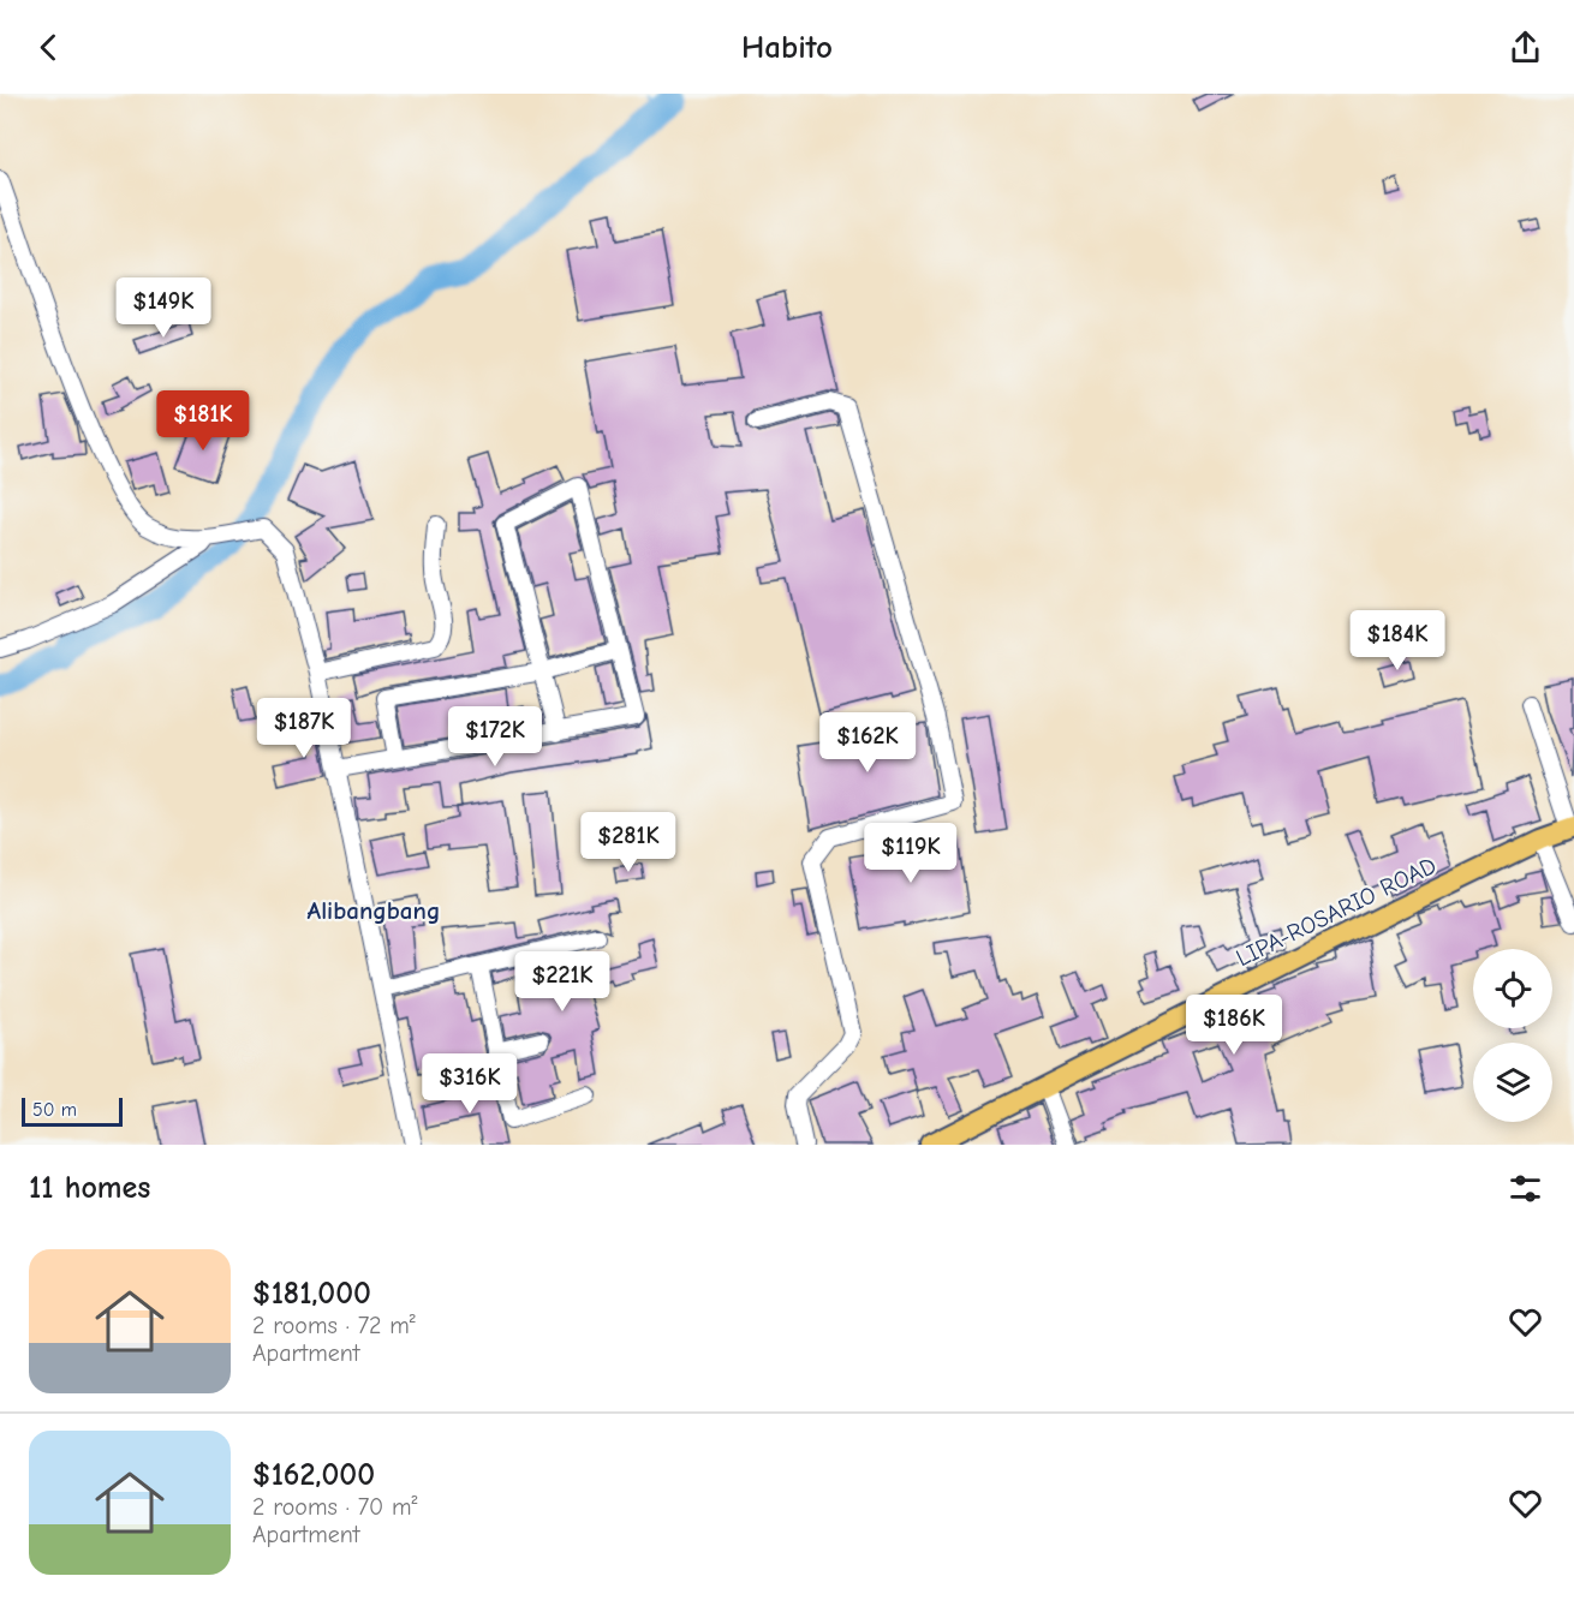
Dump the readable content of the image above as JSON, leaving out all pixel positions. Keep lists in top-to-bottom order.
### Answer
{
  "streets": {
    "main road": ["LIPA-ROSARIO ROAD"]
  },
  "districts": ["Alibangbang"],
  "scale_bar": "50 m",
  "page": {
    "header": "Habito",
    "price": [
      "$149K",
      "$181K",
      "$184K",
      "$187K",
      "$172K",
      "$162K",
      "$281K",
      "$119K",
      "$221K",
      "$186K",
      "$316K"
    ],
    "scale": "50 m",
    "heading": "11 homes",
    "list": [
      {
        "name": "$181,000",
        "note": "2 rooms · 72 m² · Apartment"
      },
      {
        "name": "$162,000",
        "note": "2 rooms · 70 m² · Apartment"
      }
    ]
  }
}
